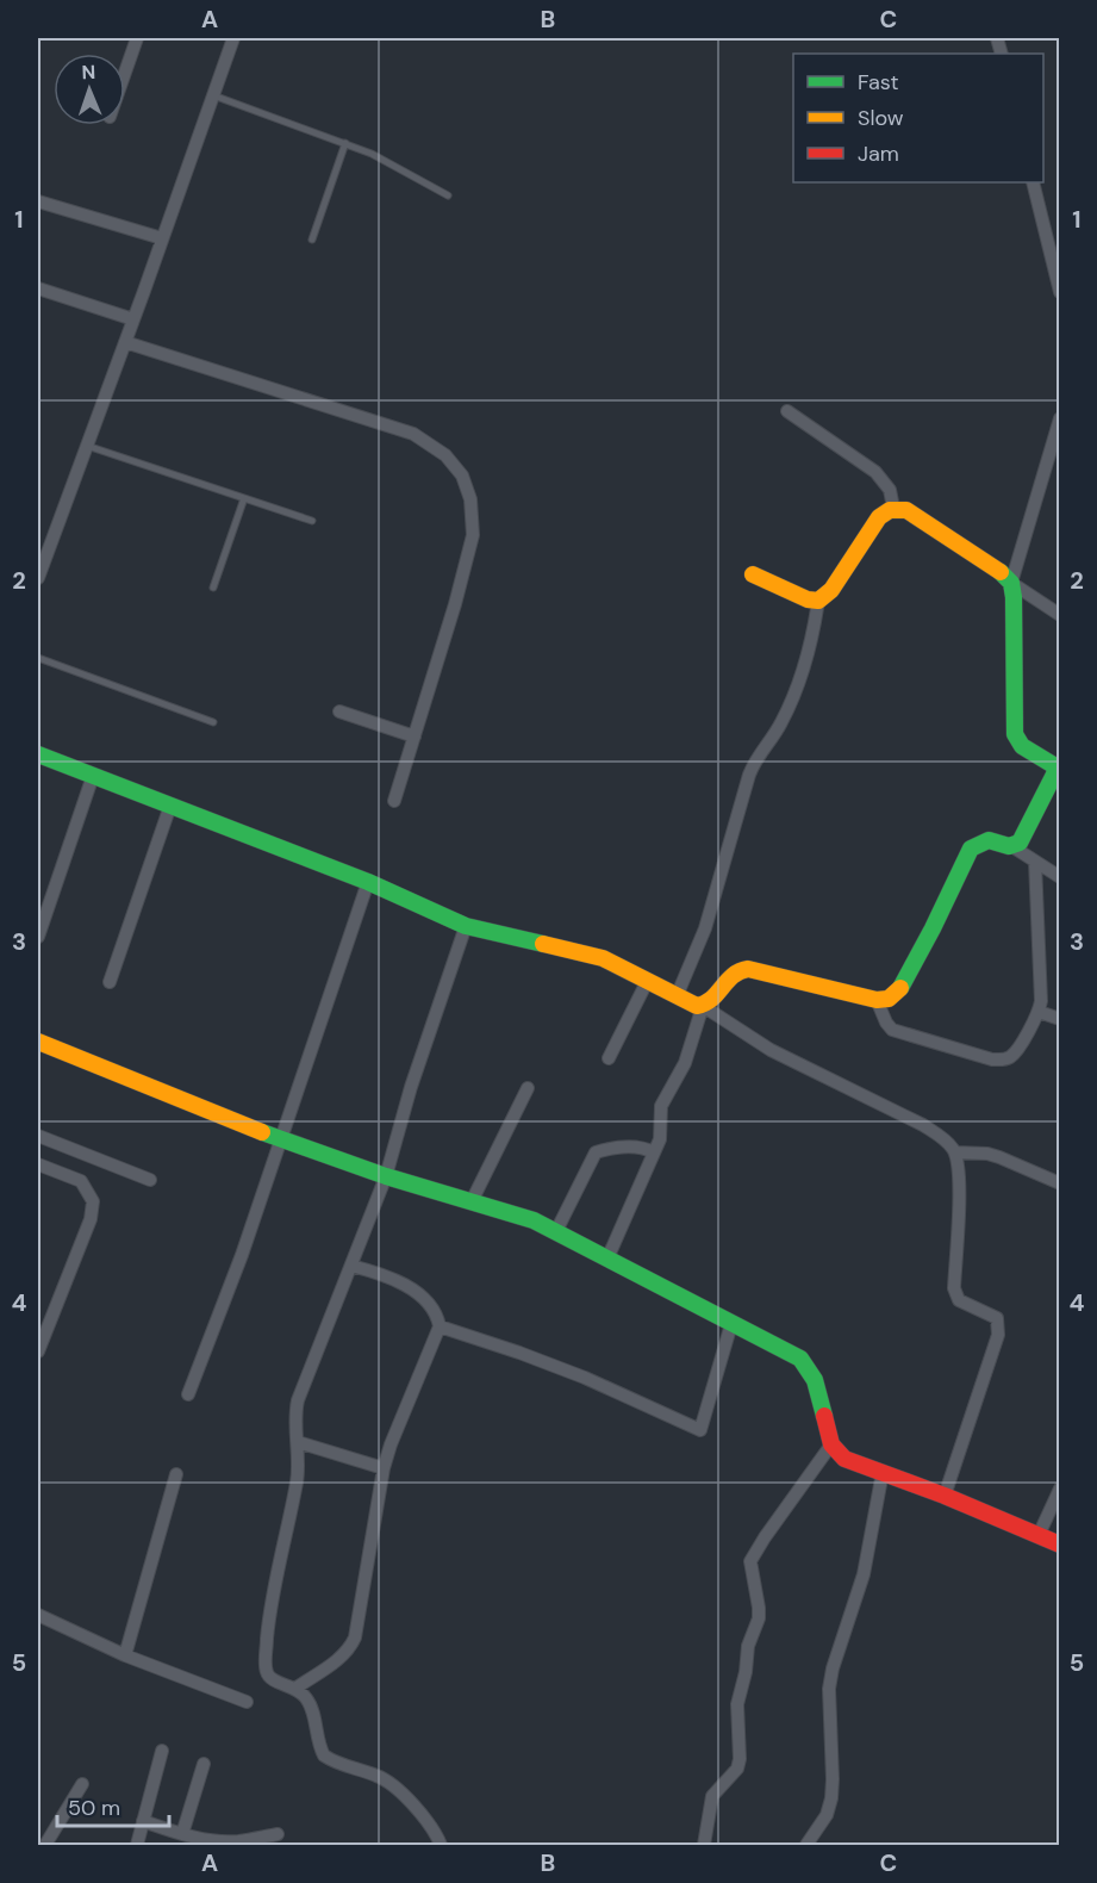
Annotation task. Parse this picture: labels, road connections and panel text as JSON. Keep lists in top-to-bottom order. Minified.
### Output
{"legend":["Fast","Slow","Jam"],"scale_bar":"50 m","north":"top","grid":{"columns":["A","B","C"],"rows":["1","2","3","4","5"]}}
